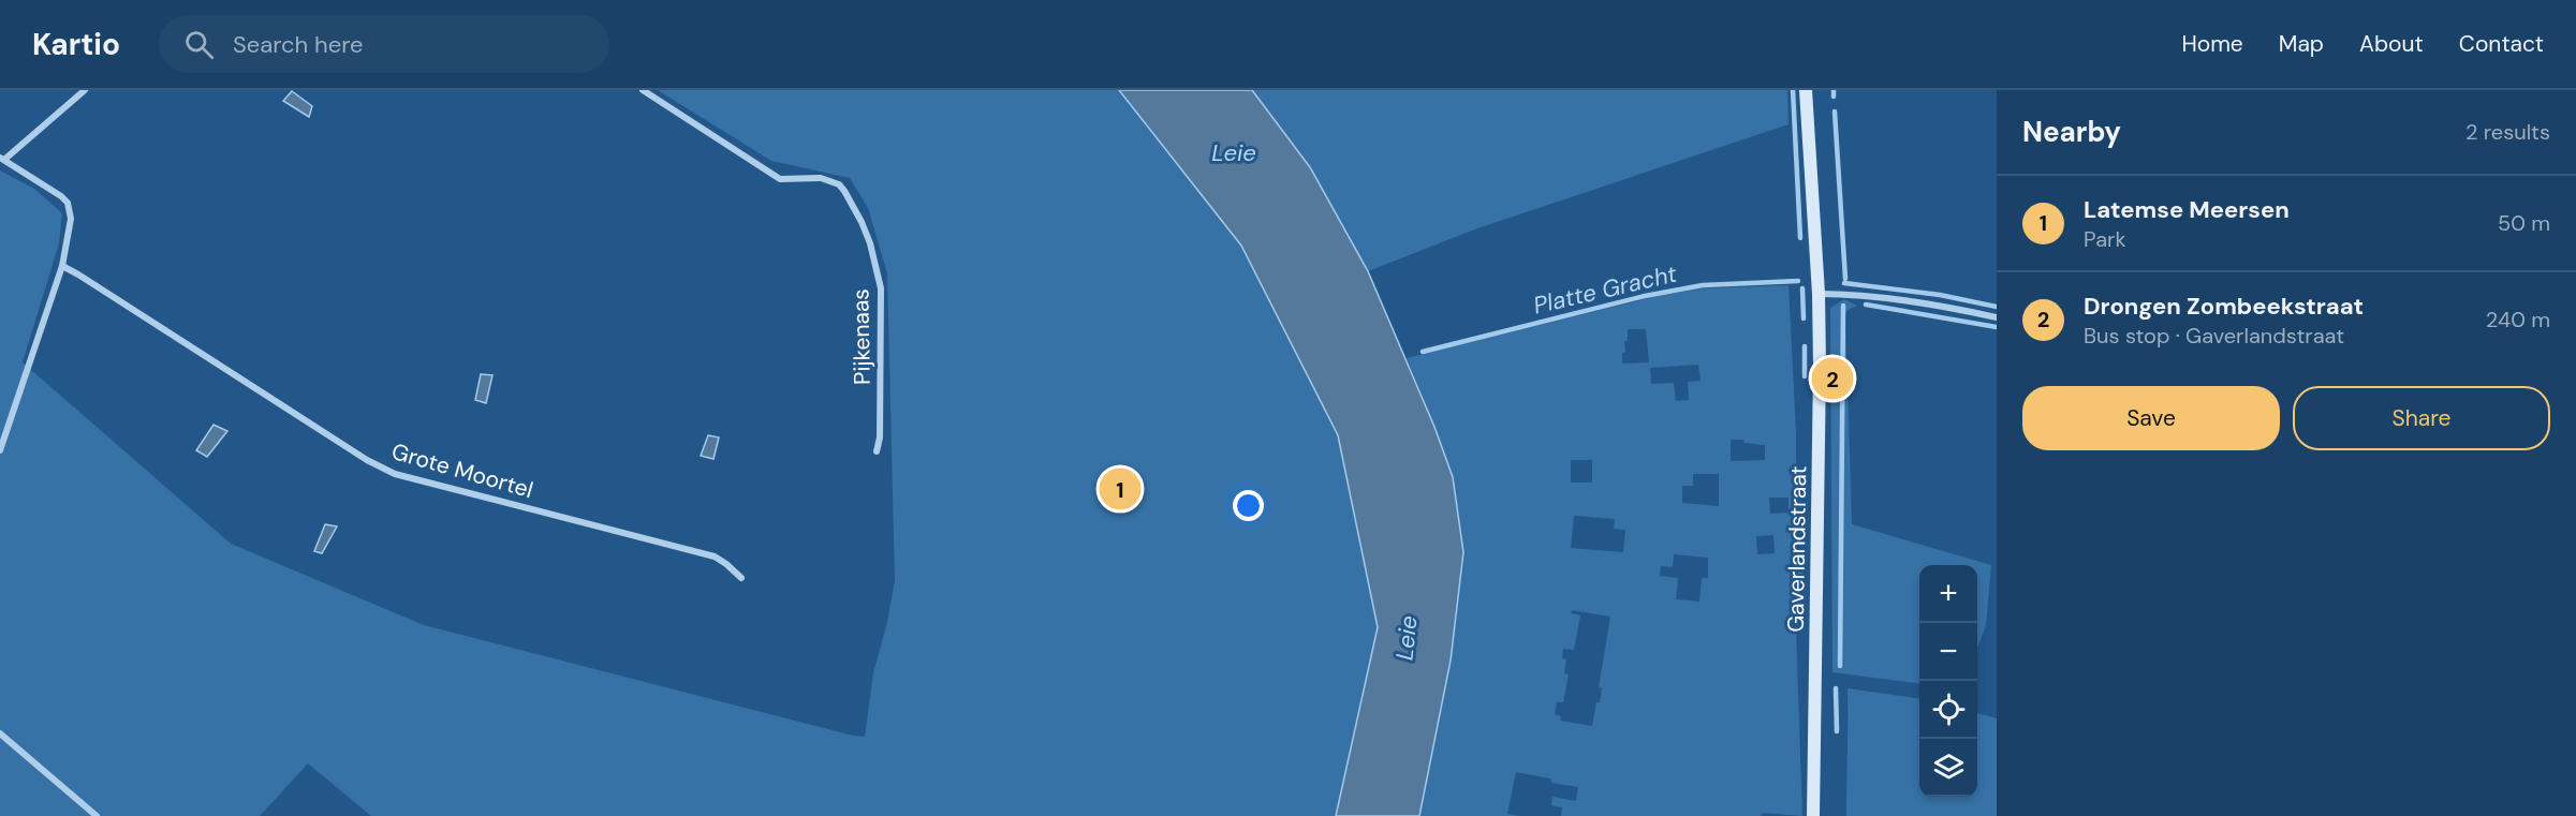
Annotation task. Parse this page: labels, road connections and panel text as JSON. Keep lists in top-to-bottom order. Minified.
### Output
{"streets":{"main road":["Gaverlandstraat"],"street":["Pijkenaas","Grote Moortel"]},"water":["Leie","Platte Gracht"],"page":{"header":"Kartio","search":"Search here","nav":["Home","Map","About","Contact"],"heading":["Nearby","2 results"],"list":[{"mark":"1","name":"Latemse Meersen","note":"Park","value":"50 m"},{"mark":"2","name":"Drongen Zombeekstraat","note":"Bus stop · Gaverlandstraat","value":"240 m"}],"pins":["2","1"],"buttons":["Save","Share"],"map_buttons":["+","−"]}}
